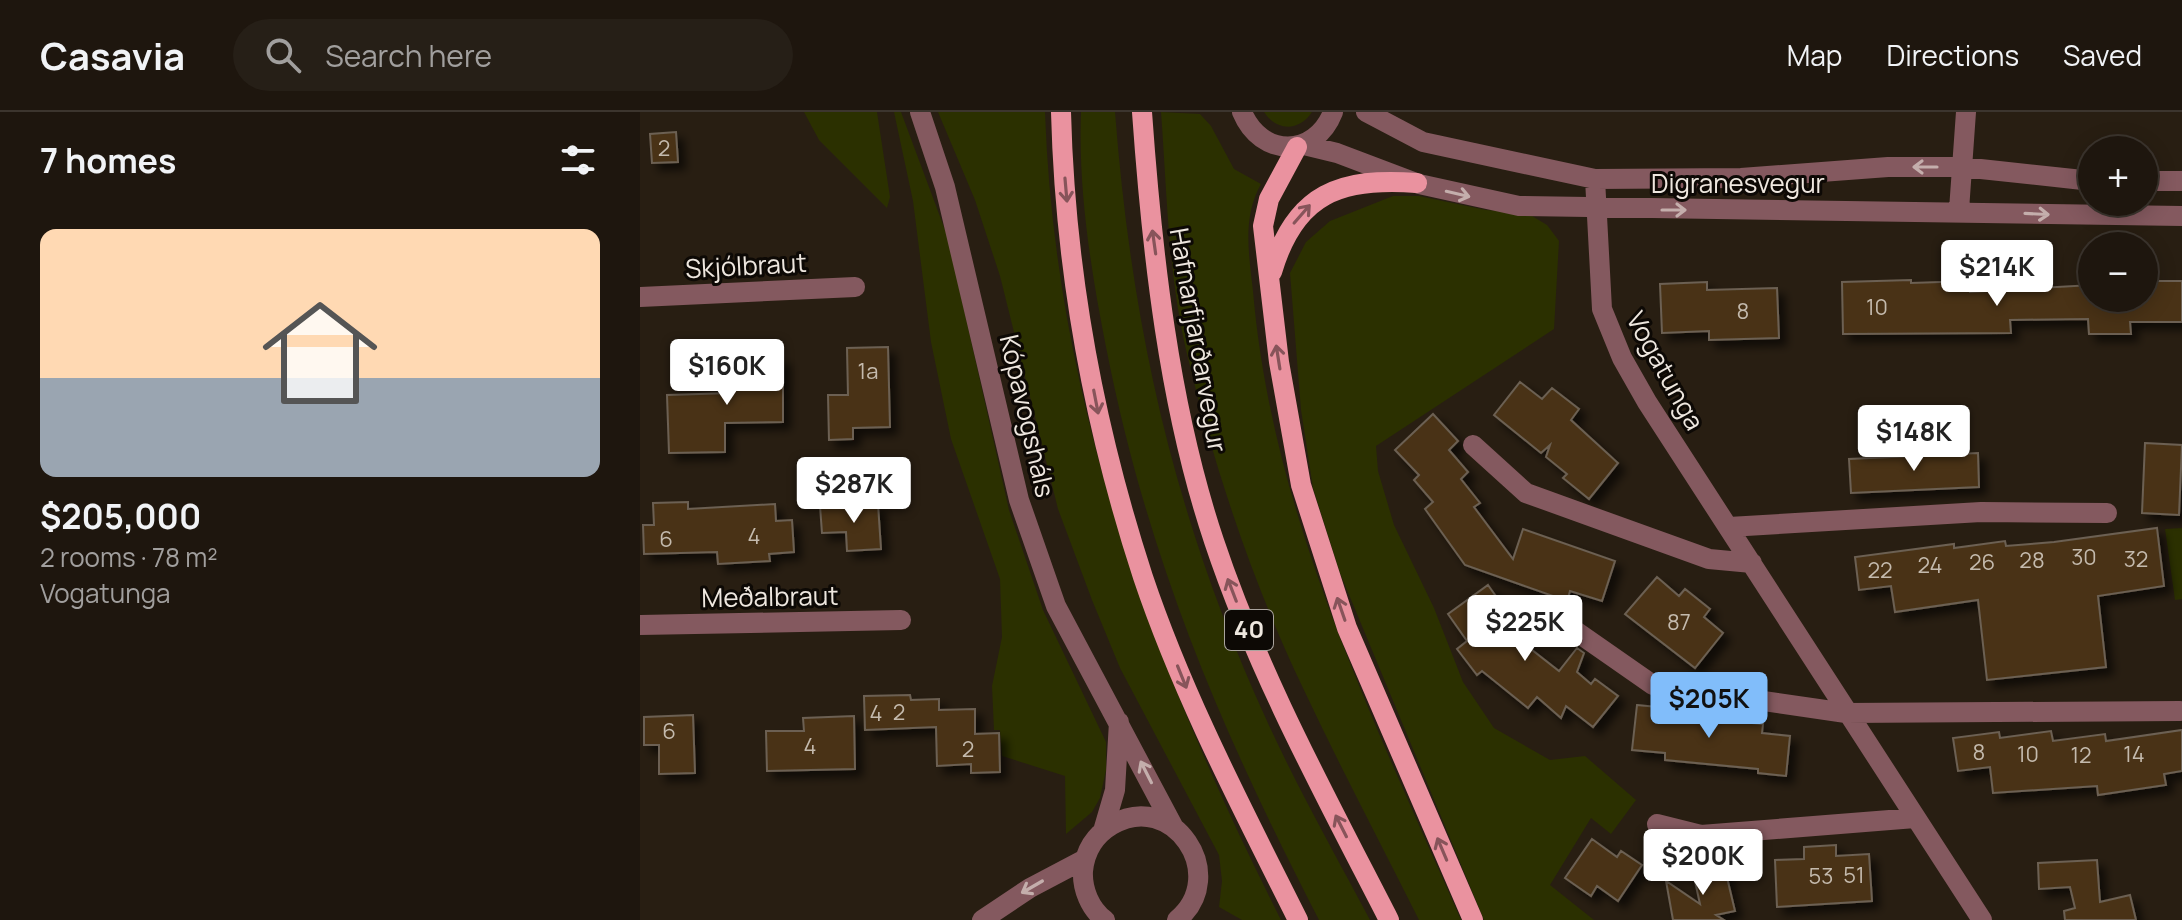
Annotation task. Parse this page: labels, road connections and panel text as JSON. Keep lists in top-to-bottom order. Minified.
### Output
{"streets":{"main road":["Hafnarfjarðarvegur","40"],"street":["Digranesvegur","Skjólbraut","Vogatunga","Kópavogsháls","Meðalbraut"]},"crossings":[["Digranesvegur","Vogatunga"]],"house_numbers":["2","10","8","1a","4","6","30","32","28","26","24","22","87","2","4","6","4","2","8","10","14","12","51","53"],"page":{"header":"Casavia","search":"Search here","nav":["Map","Directions","Saved"],"heading":"7 homes","map_buttons":["+","−"],"list":[{"name":"$205,000","note":"2 rooms · 78 m² · Vogatunga"}],"price":["$214K","$160K","$148K","$287K","$225K","$205K","$200K"]}}
